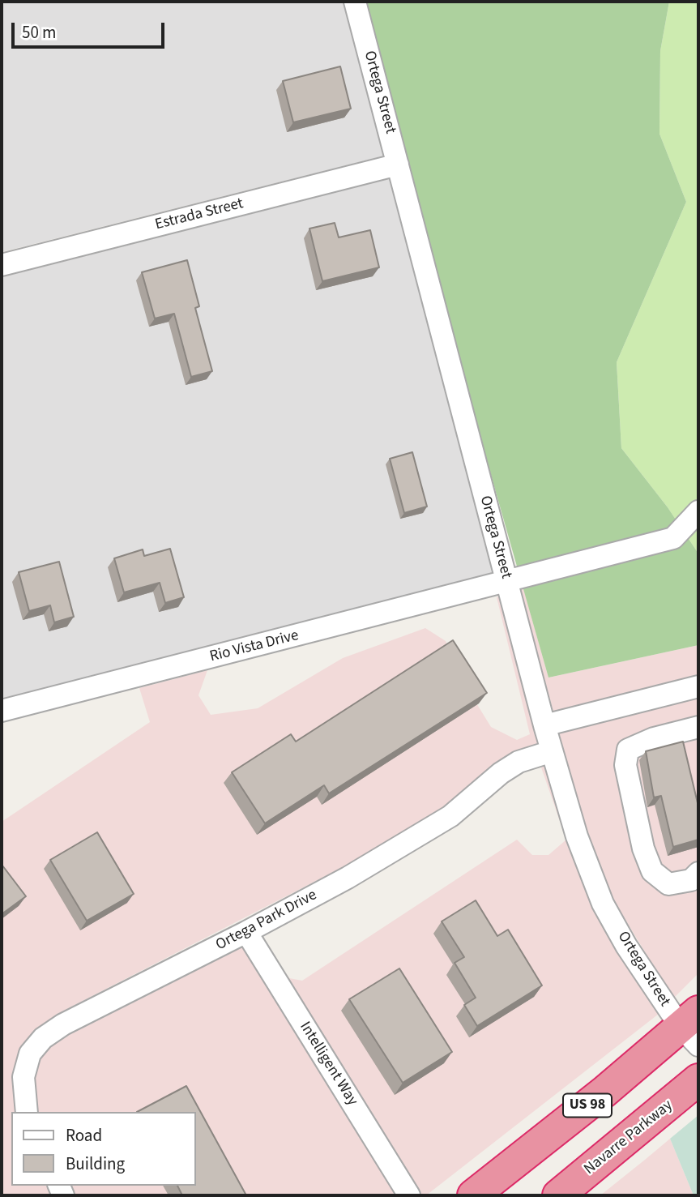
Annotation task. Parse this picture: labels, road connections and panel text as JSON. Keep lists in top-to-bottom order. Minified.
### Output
{"streets":{"highway":["US 98","Navarre Parkway"],"street":["Ortega Street","Estrada Street","Rio Vista Drive","Ortega Park Drive","Intelligent Way"]},"crossings":[["Ortega Street","Estrada Street"],["Ortega Street","Rio Vista Drive"],["Ortega Street","Ortega Park Drive"],["Ortega Street","US 98"],["Ortega Park Drive","Intelligent Way"]],"legend":["Road","Building"],"scale_bar":"50 m"}
